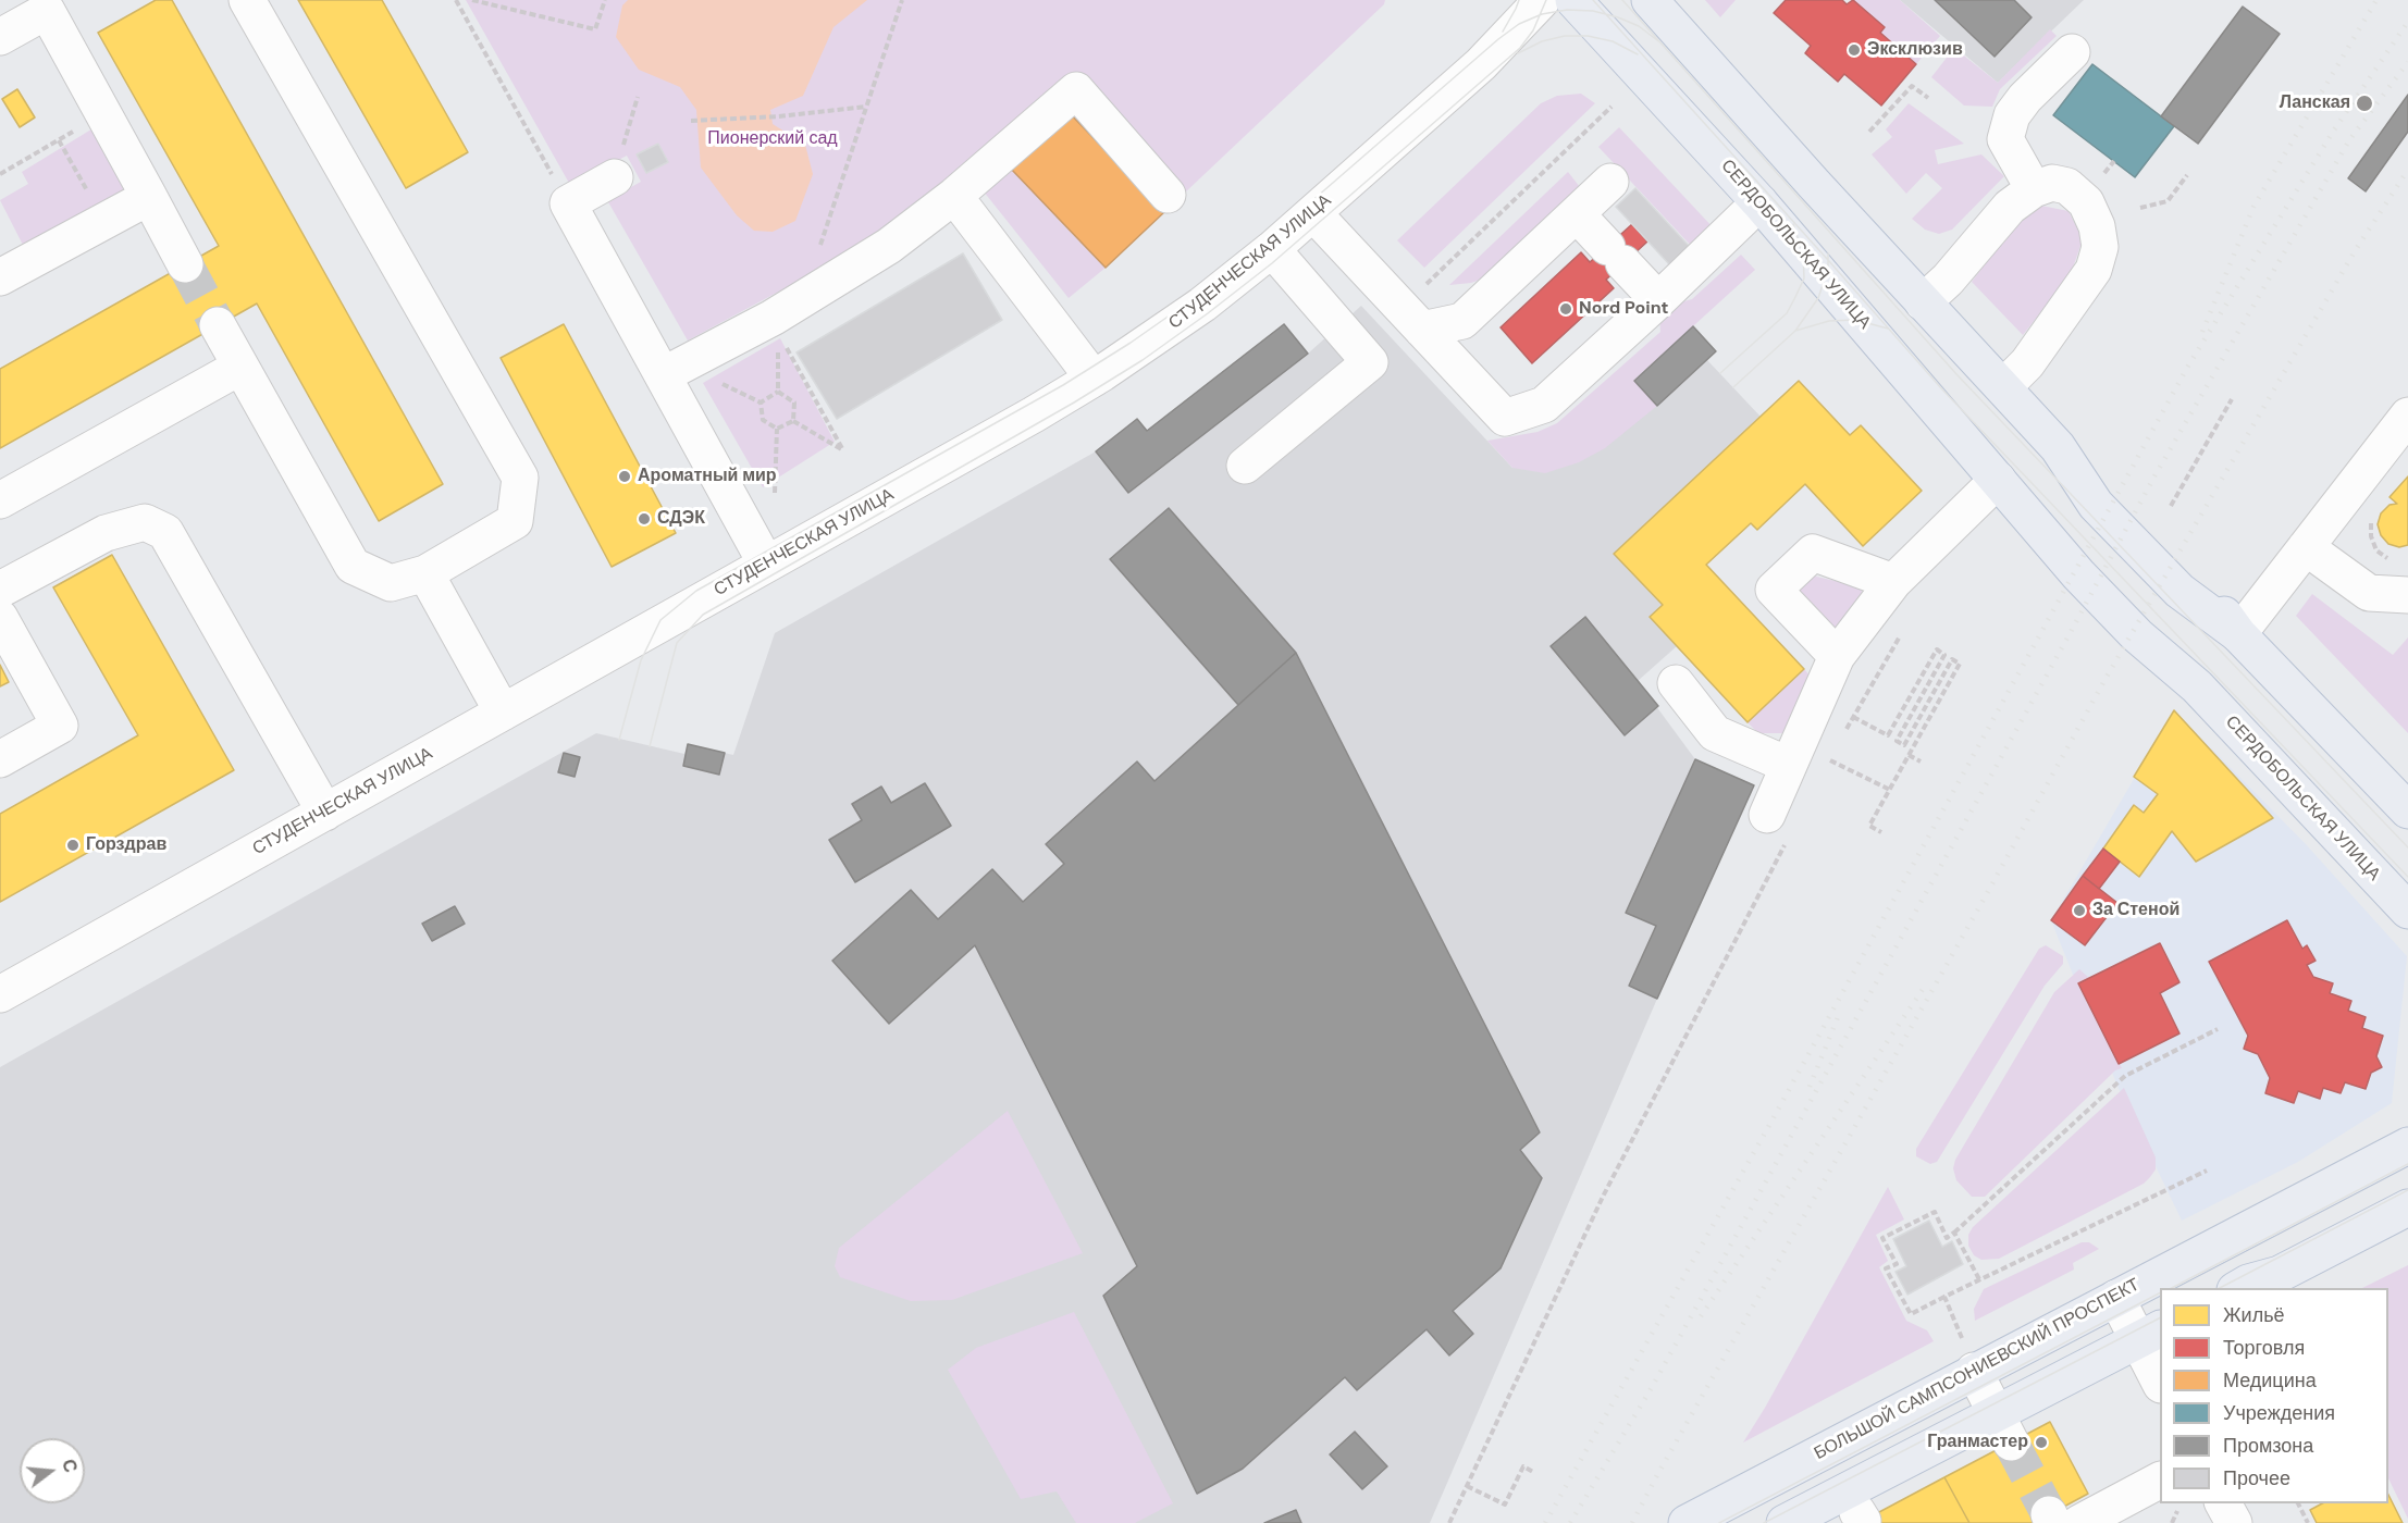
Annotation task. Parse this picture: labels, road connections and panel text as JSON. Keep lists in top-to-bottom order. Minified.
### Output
{"streets":{"main road":["СЕРДОБОЛЬСКАЯ УЛИЦА","БОЛЬШОЙ САМПСОНИЕВСКИЙ ПРОСПЕКТ"],"street":["СТУДЕНЧЕСКАЯ УЛИЦА"]},"parks":["Пионерский сад"],"places":["Эксклюзив","Ланская","Nord Point","Ароматный мир","СДЭК","Горздрав","За Стеной","Гранмастер"],"legend":["Жильё","Торговля","Медицина","Учреждения","Промзона","Прочее"],"north":"right"}
